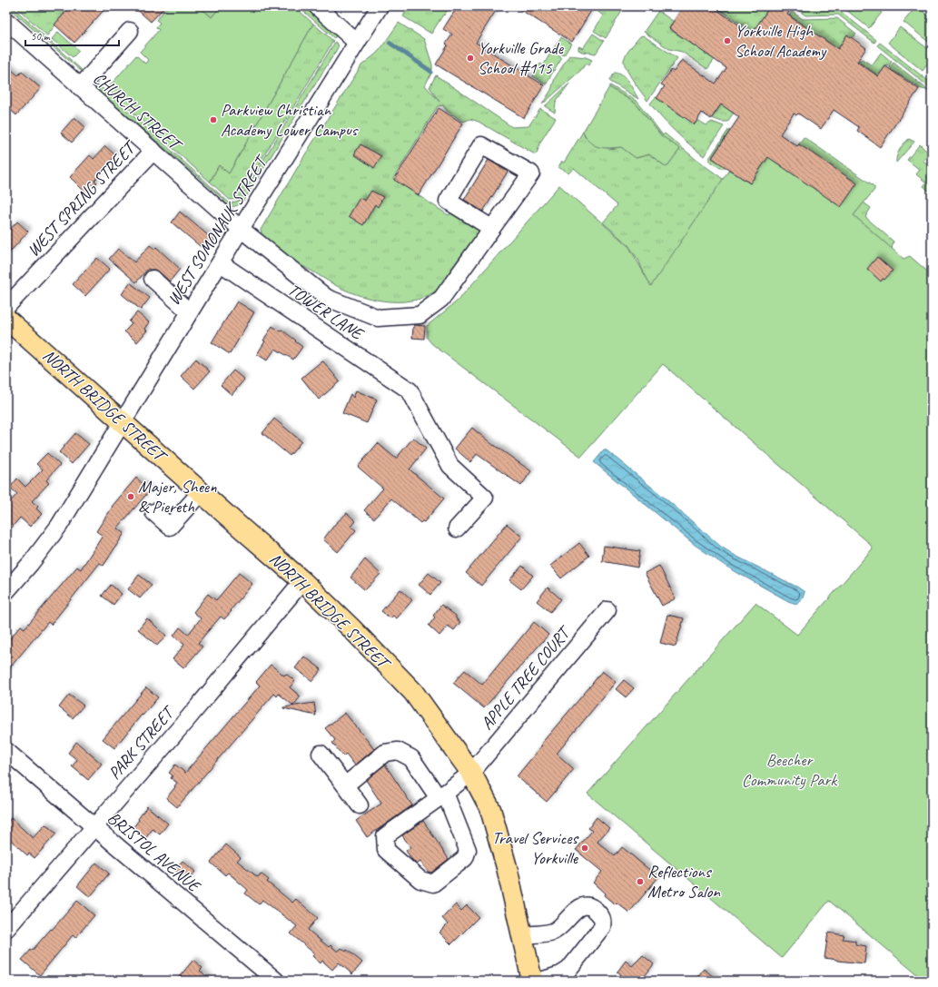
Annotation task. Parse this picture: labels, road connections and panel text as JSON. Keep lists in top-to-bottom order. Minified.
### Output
{"streets":{"highway":["NORTH BRIDGE STREET"],"street":["CHURCH STREET","WEST SPRING STREET","WEST SOMONAUK STREET","TOWER LANE","APPLE TREE COURT","PARK STREET","BRISTOL AVENUE"]},"crossings":[["CHURCH STREET","WEST SPRING STREET"],["CHURCH STREET","WEST SOMONAUK STREET"],["WEST SOMONAUK STREET","TOWER LANE"],["WEST SOMONAUK STREET","NORTH BRIDGE STREET"],["NORTH BRIDGE STREET","APPLE TREE COURT"],["NORTH BRIDGE STREET","PARK STREET"],["PARK STREET","BRISTOL AVENUE"]],"parks":["Beecher Community Park"],"places":["Yorkville High School Academy","Yorkville Grade School #115","Parkview Christian Academy Lower Campus","Majer, Sheen & Piereth","Travel Services Yorkville","Reflections Metro Salon"],"scale_bar":"50 m"}
